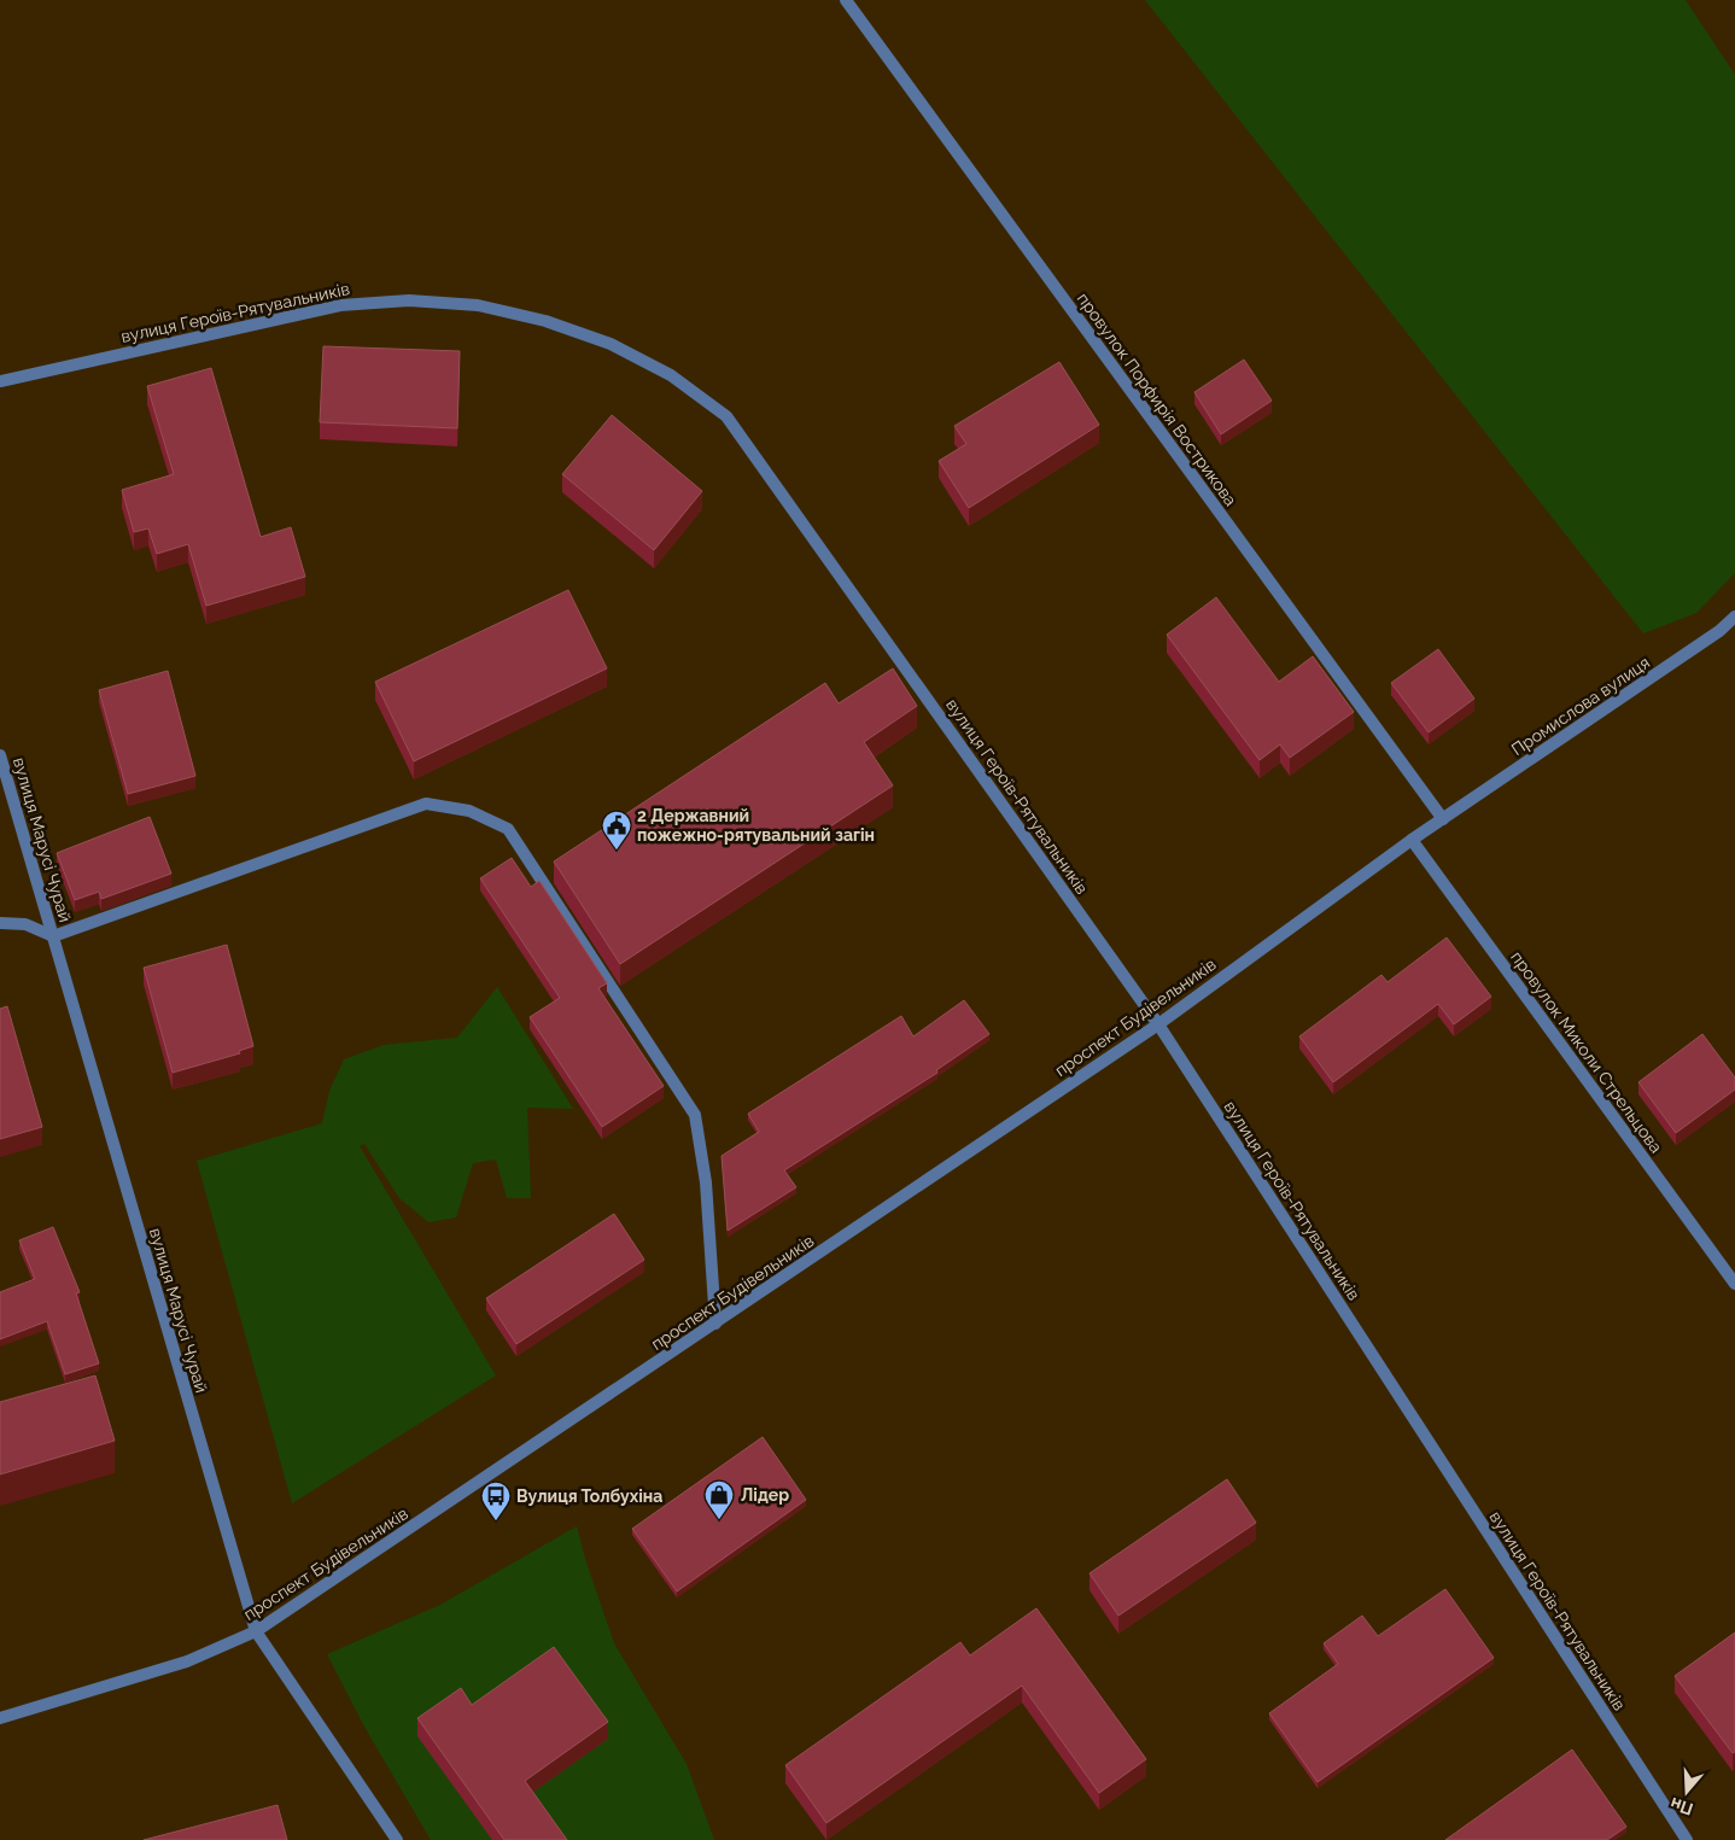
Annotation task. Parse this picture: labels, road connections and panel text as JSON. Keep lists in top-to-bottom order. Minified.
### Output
{"streets":{"street":["вулиця Героїв-Рятувальників","провулок Порфирія Вострикова","Промислова вулиця","вулиця Марусі Чурай","проспект Будівельників","провулок Миколи Стрельцова"]},"crossings":[["вулиця Героїв-Рятувальників","проспект Будівельників"],["провулок Порфирія Вострикова","Промислова вулиця"],["провулок Порфирія Вострикова","проспект Будівельників"],["Промислова вулиця","проспект Будівельників"],["вулиця Марусі Чурай","проспект Будівельників"],["проспект Будівельників","провулок Миколи Стрельцова"]],"places":{"public building":["2 Державний пожежно-рятувальний загін"],"shop":["Лідер"],"bus stop":["Вулиця Толбухіна"]},"north":"bottom"}
